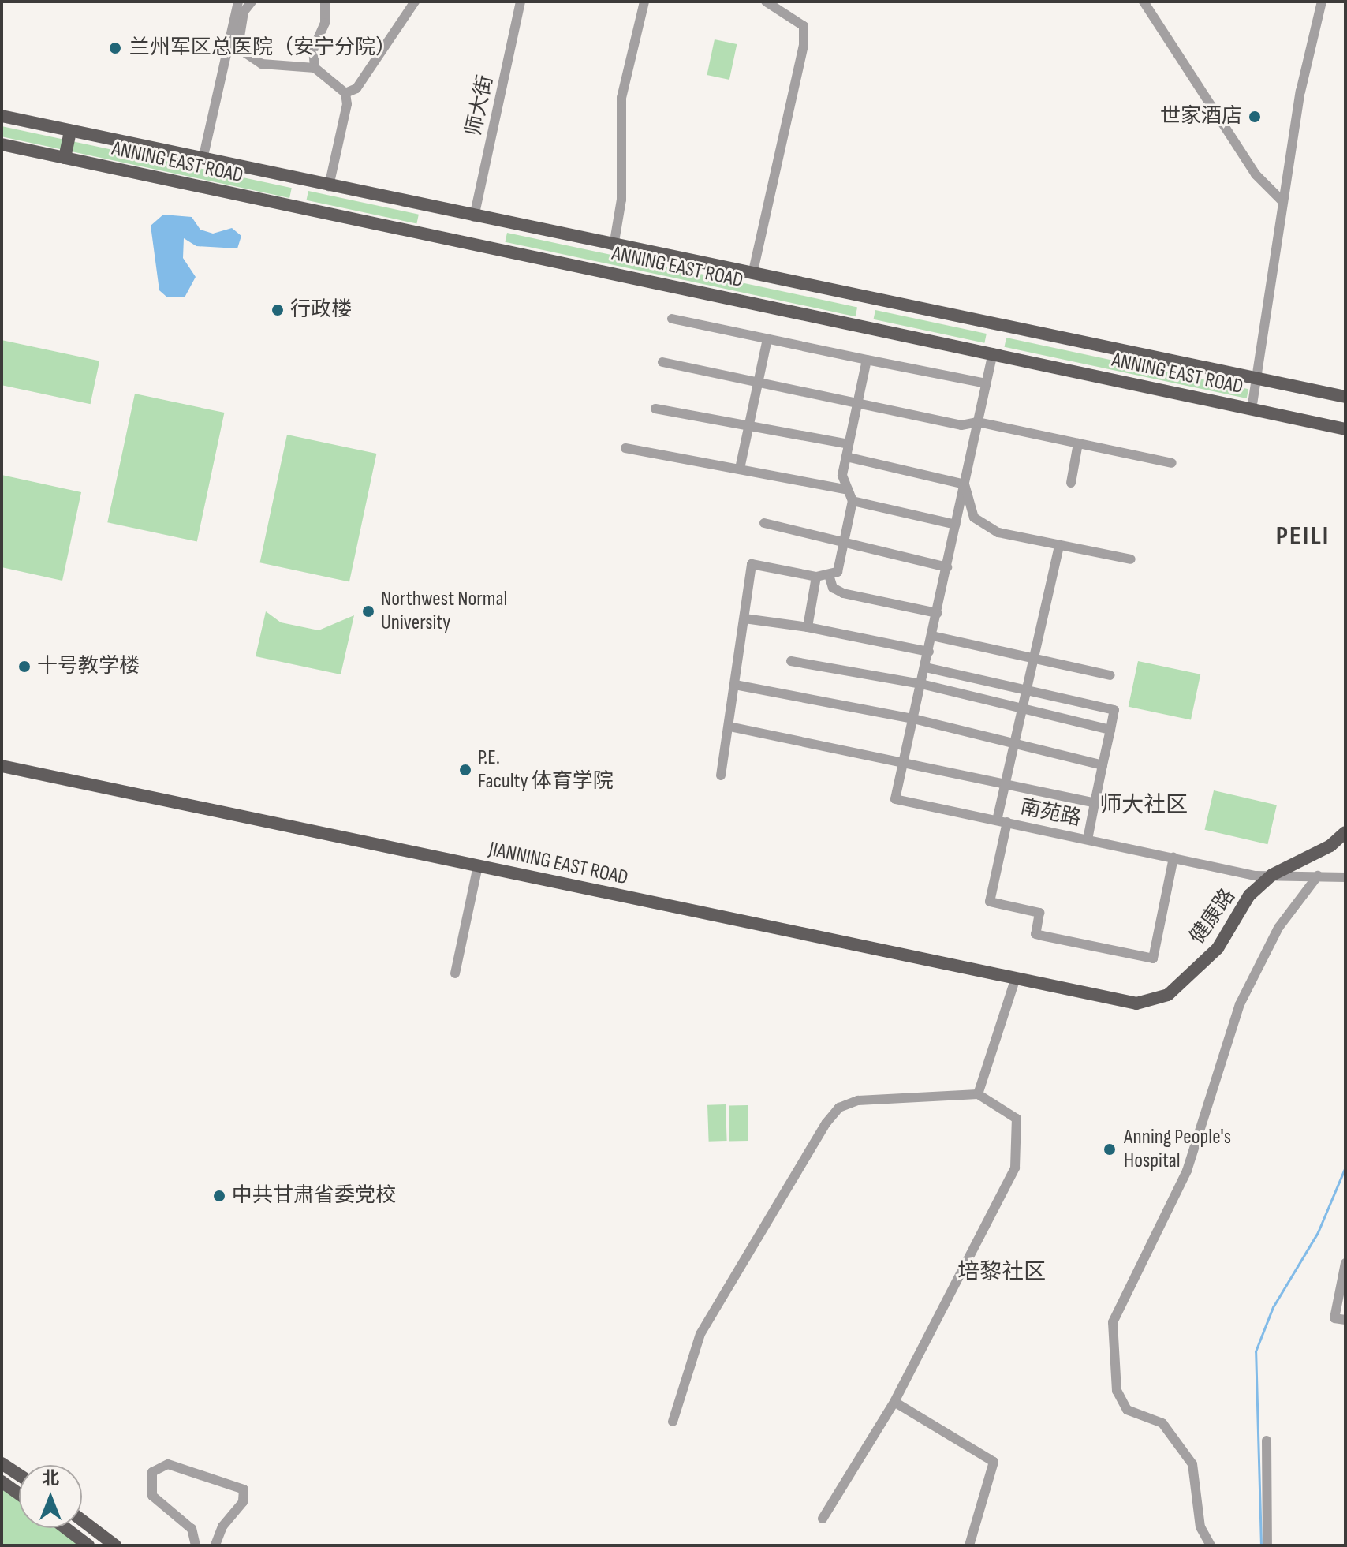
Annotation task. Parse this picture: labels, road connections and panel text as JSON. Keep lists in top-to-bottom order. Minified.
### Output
{"streets":{"main road":["ANNING EAST ROAD","JIANNING EAST ROAD","健康路"],"street":["师大街","南苑路"]},"crossings":[["师大街","ANNING EAST ROAD"],["南苑路","健康路"],["JIANNING EAST ROAD","健康路"]],"districts":["PEILI","师大社区","培黎社区"],"places":["兰州军区总医院（安宁分院）","世家酒店","行政楼","Northwest Normal University","十号教学楼","P.E. Faculty 体育学院","Anning People's Hospital","中共甘肃省委党校"],"north":"top"}
